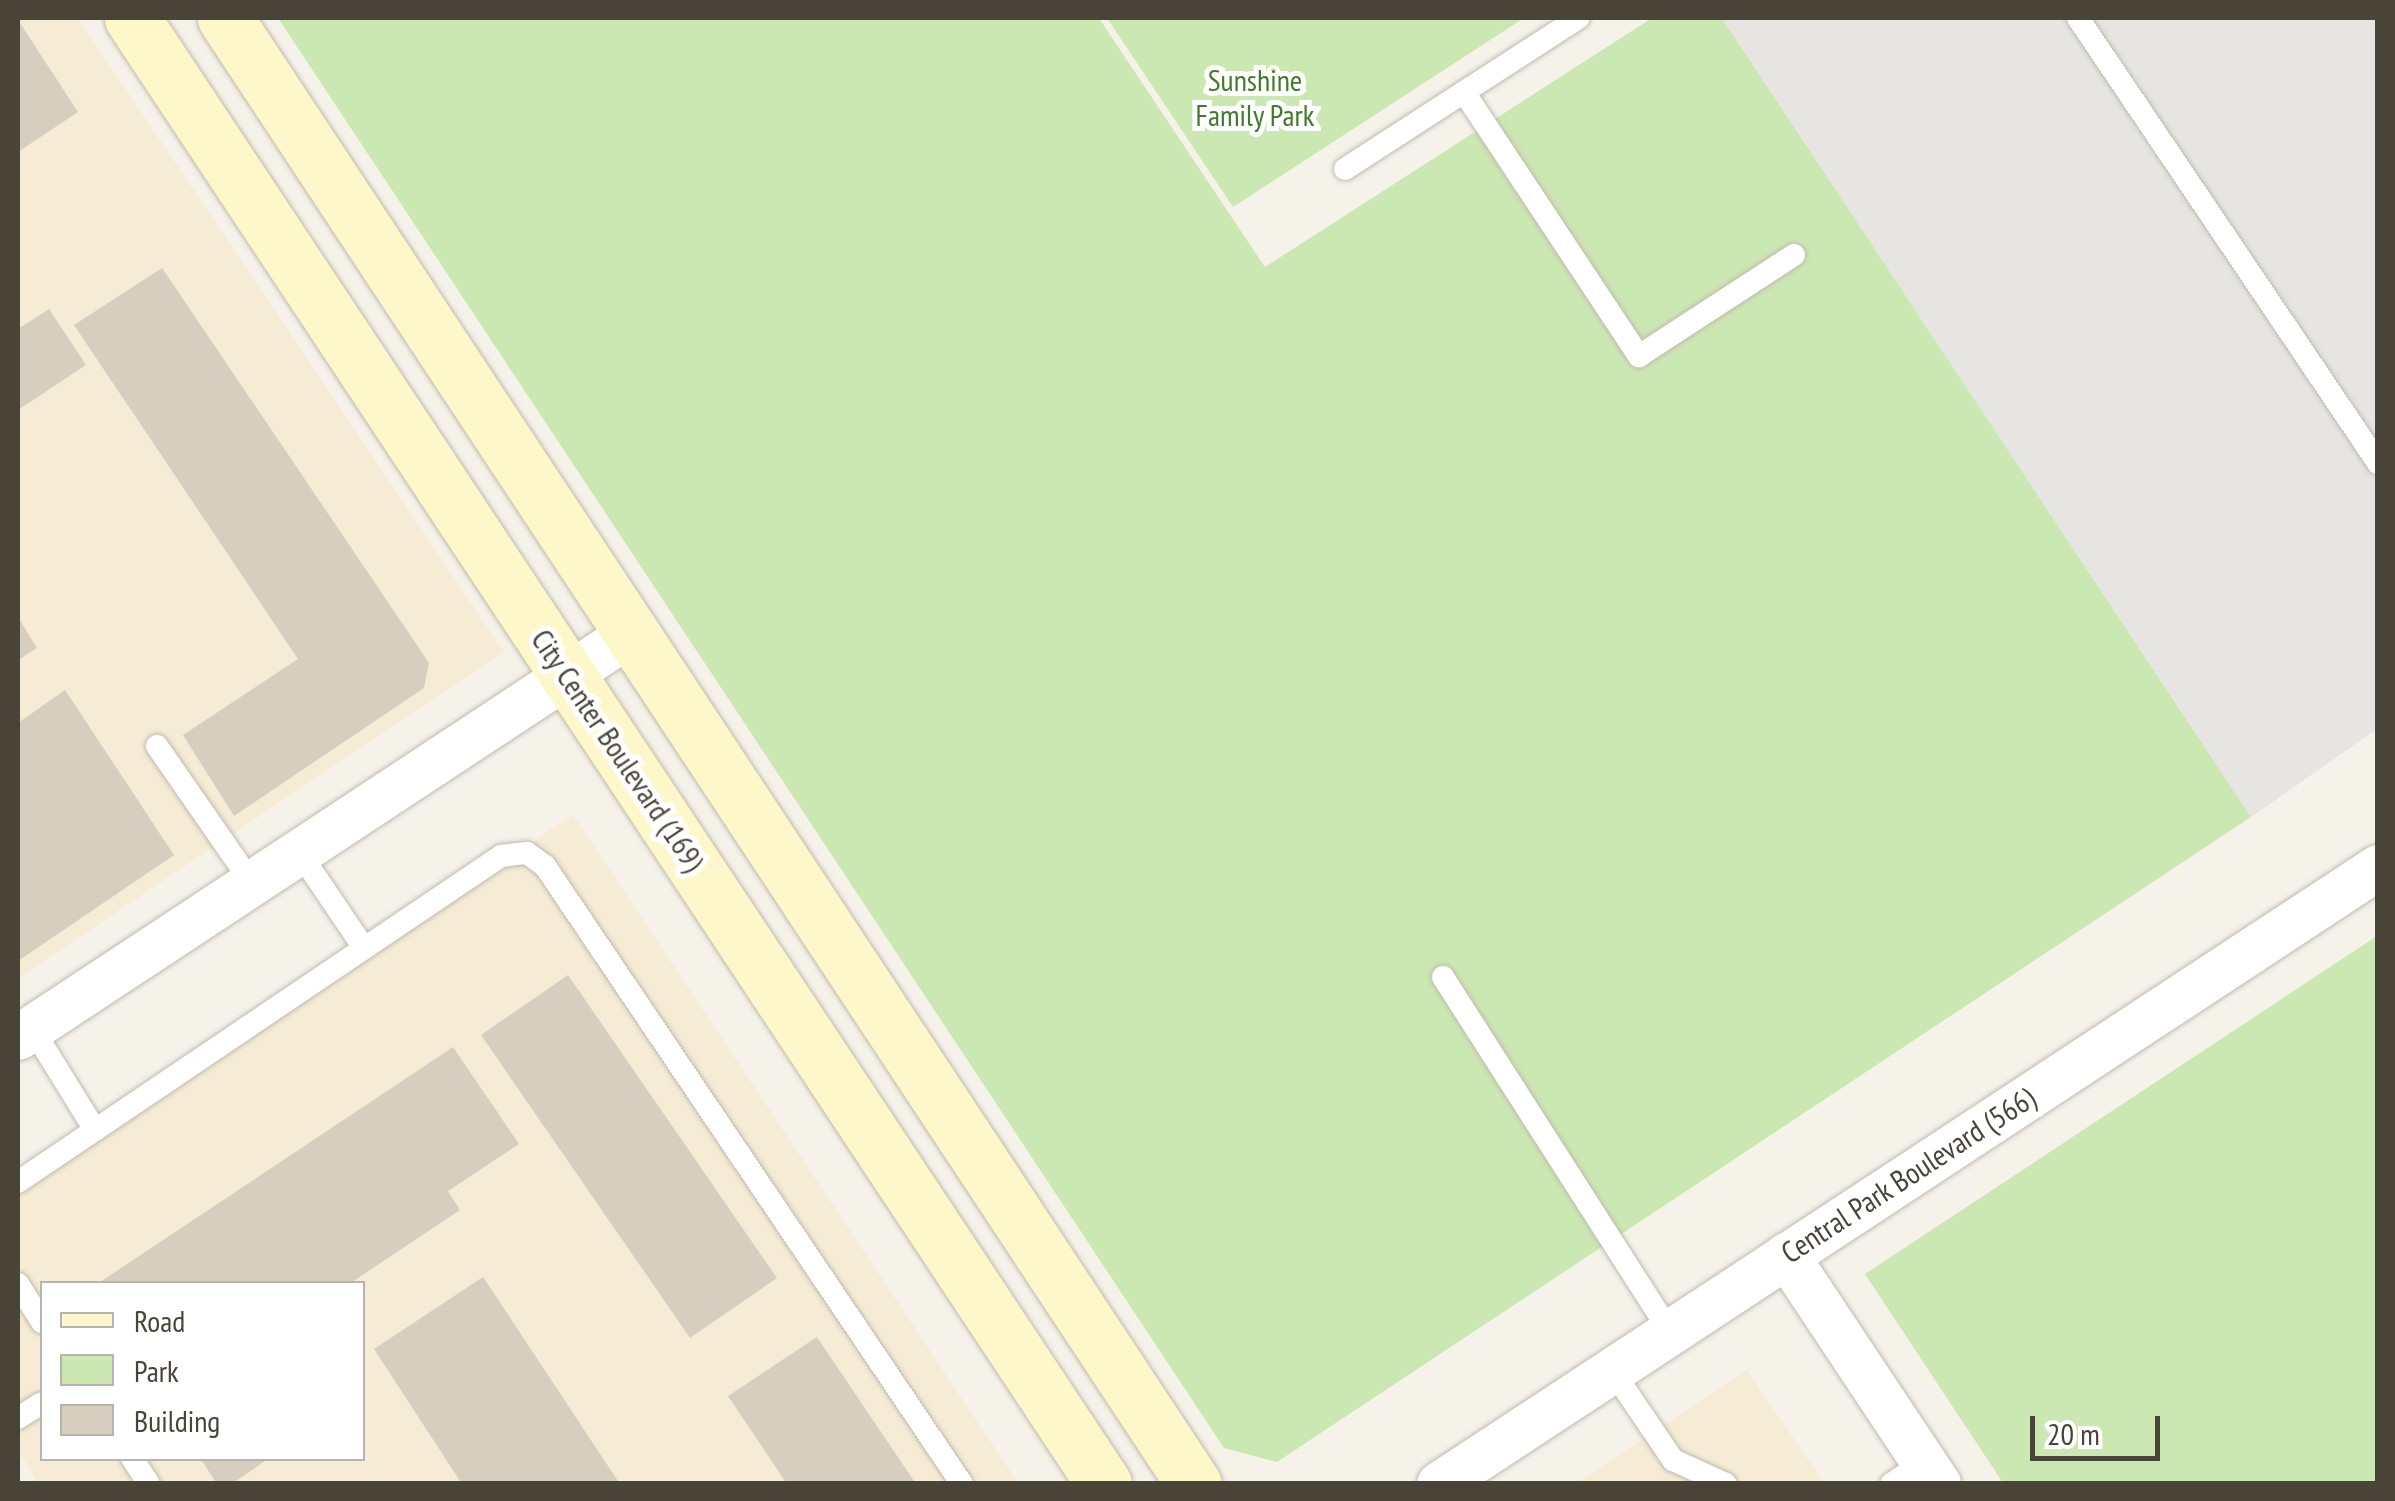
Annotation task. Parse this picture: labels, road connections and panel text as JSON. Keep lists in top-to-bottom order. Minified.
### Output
{"streets":{"main road":["City Center Boulevard (169)"],"street":["Central Park Boulevard (566)"]},"parks":["Sunshine Family Park"],"legend":["Road","Park","Building"],"scale_bar":"20 m"}
